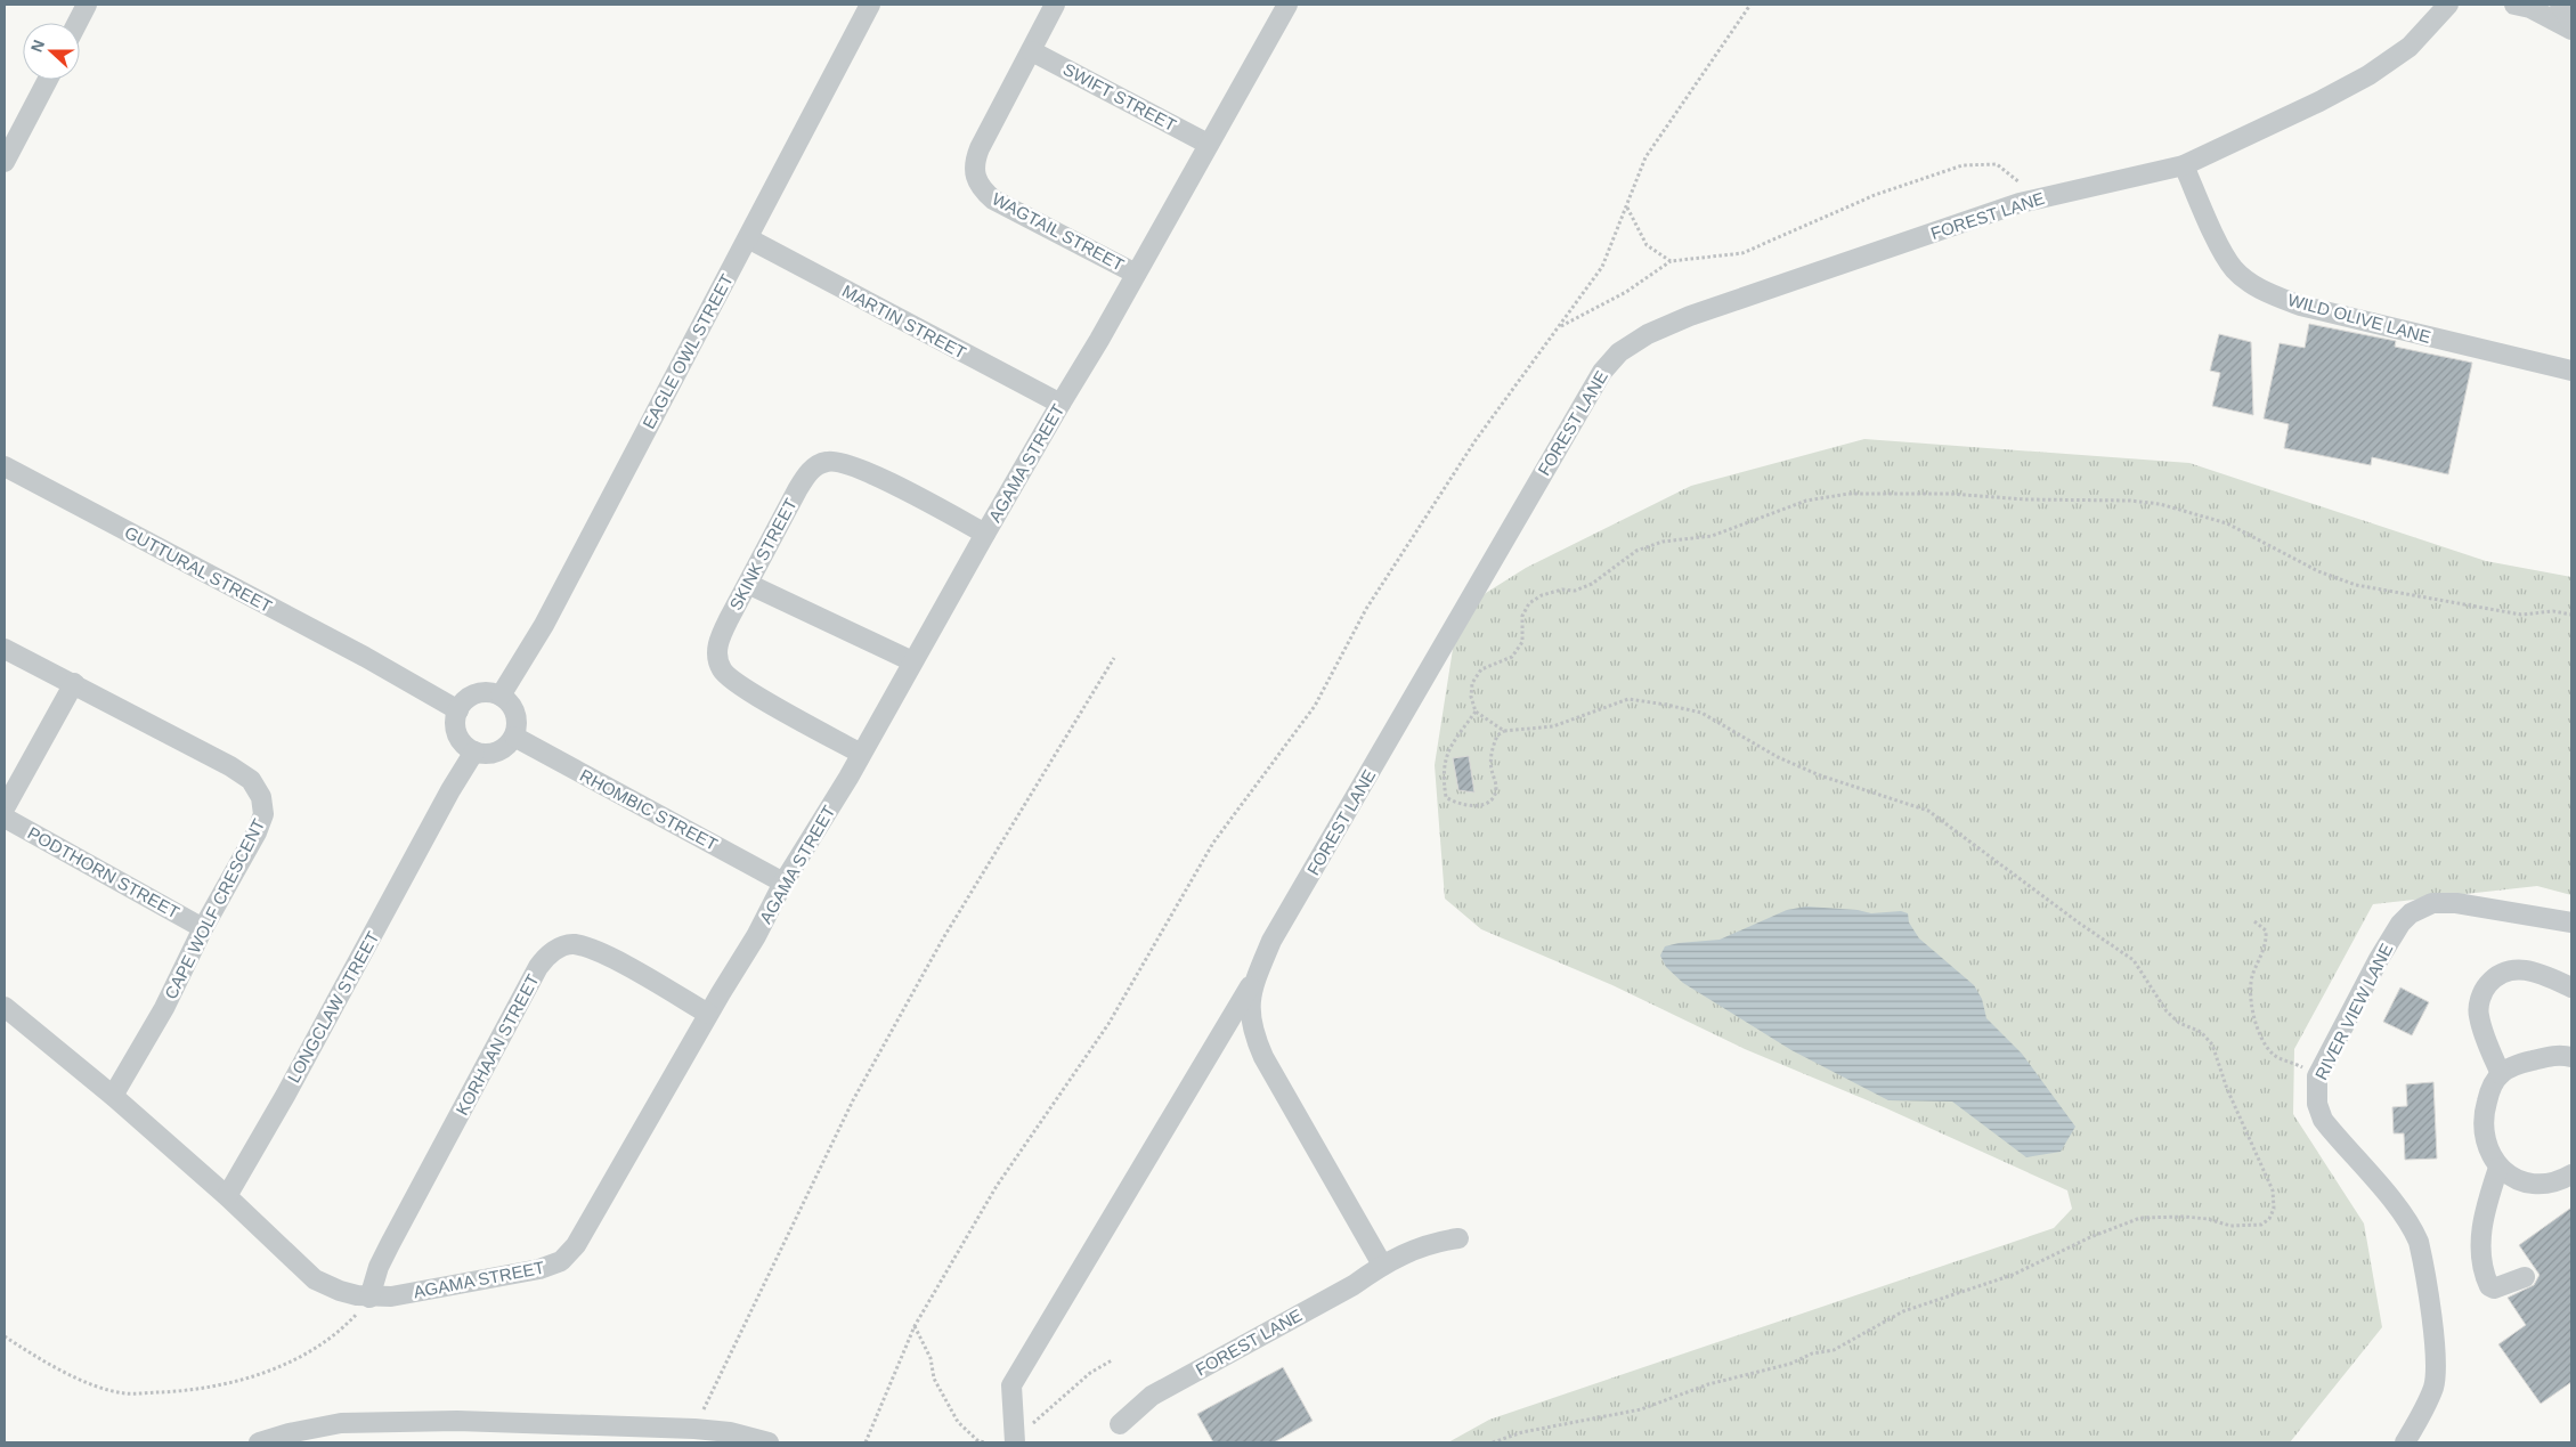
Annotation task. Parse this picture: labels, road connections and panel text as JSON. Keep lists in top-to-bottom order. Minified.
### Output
{"streets":{"street":["SWIFT STREET","FOREST LANE","WAGTAIL STREET","WILD OLIVE LANE","MARTIN STREET","EAGLE OWL STREET","AGAMA STREET","SKINK STREET","GUTTURAL STREET","RHOMBIC STREET","PODTHORN STREET","CAPE WOLF CRESCENT","LONGCLAW STREET","RIVER VIEW LANE","KORHAAN STREET"]},"crossings":[["SWIFT STREET","WAGTAIL STREET"],["SWIFT STREET","AGAMA STREET"],["FOREST LANE","WILD OLIVE LANE"],["WAGTAIL STREET","AGAMA STREET"],["MARTIN STREET","EAGLE OWL STREET"],["MARTIN STREET","AGAMA STREET"],["EAGLE OWL STREET","GUTTURAL STREET"],["EAGLE OWL STREET","RHOMBIC STREET"],["EAGLE OWL STREET","LONGCLAW STREET"],["AGAMA STREET","SKINK STREET"],["AGAMA STREET","RHOMBIC STREET"],["AGAMA STREET","CAPE WOLF CRESCENT"],["AGAMA STREET","LONGCLAW STREET"],["AGAMA STREET","KORHAAN STREET"],["GUTTURAL STREET","RHOMBIC STREET"],["GUTTURAL STREET","LONGCLAW STREET"],["RHOMBIC STREET","LONGCLAW STREET"],["PODTHORN STREET","CAPE WOLF CRESCENT"]],"north":"left"}
